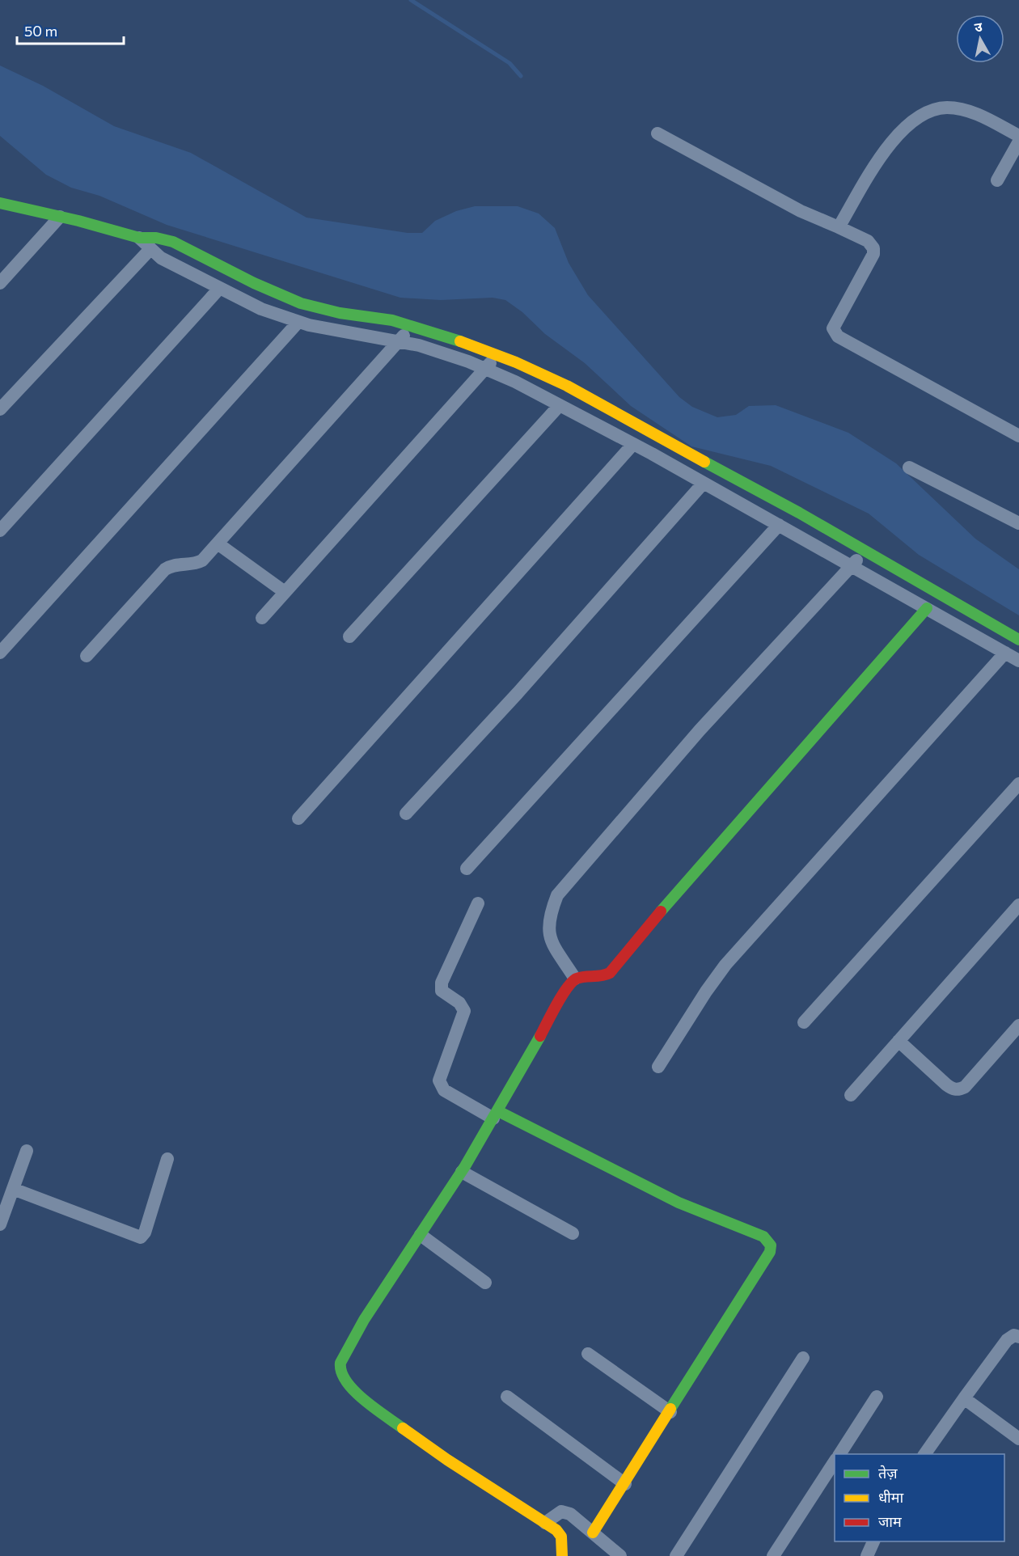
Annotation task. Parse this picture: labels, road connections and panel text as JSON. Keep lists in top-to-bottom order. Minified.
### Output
{"legend":["तेज़","धीमा","जाम"],"scale_bar":"50 m","north":"top"}
